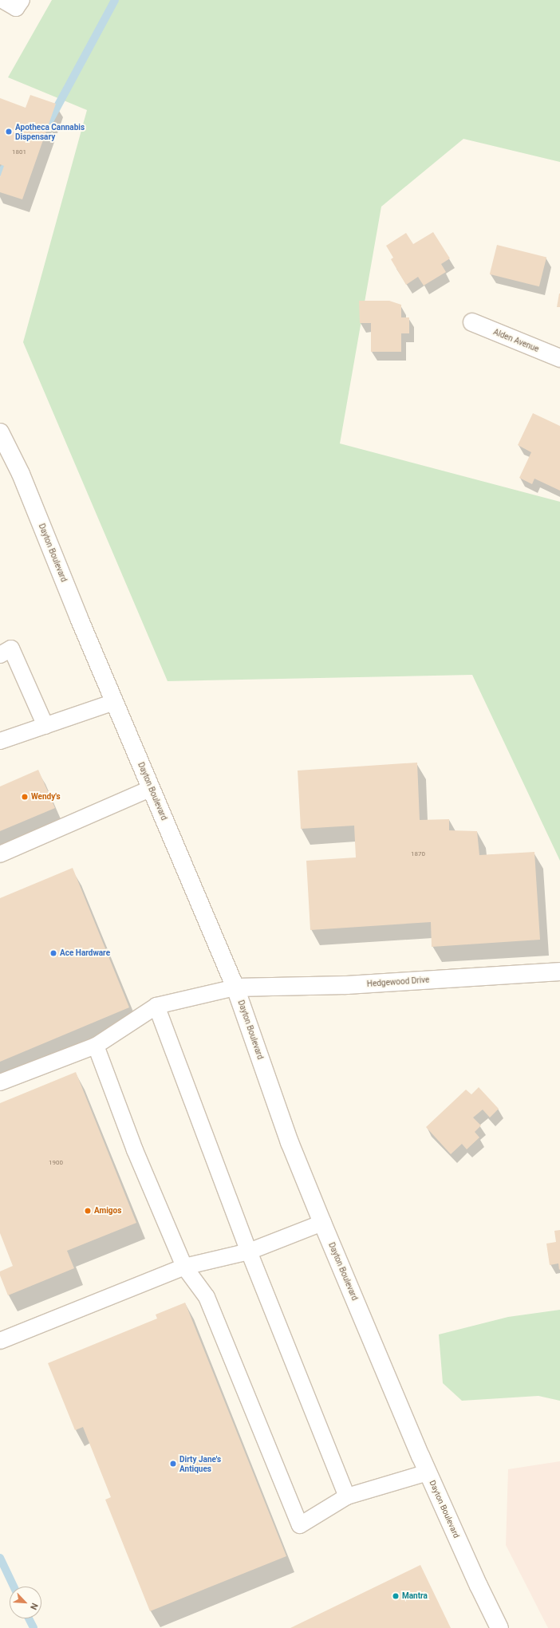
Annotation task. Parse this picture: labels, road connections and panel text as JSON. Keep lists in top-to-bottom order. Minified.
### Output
{"streets":{"main road":["Alden Avenue","Dayton Boulevard","Hedgewood Drive"]},"crossings":[["Dayton Boulevard","Hedgewood Drive"]],"places":["Apotheca Cannabis Dispensary","Wendy's","Ace Hardware","Amigos","Dirty Jane's Antiques","Mantra"],"house_numbers":["1801","1870","1900"],"north":"bottom right"}
